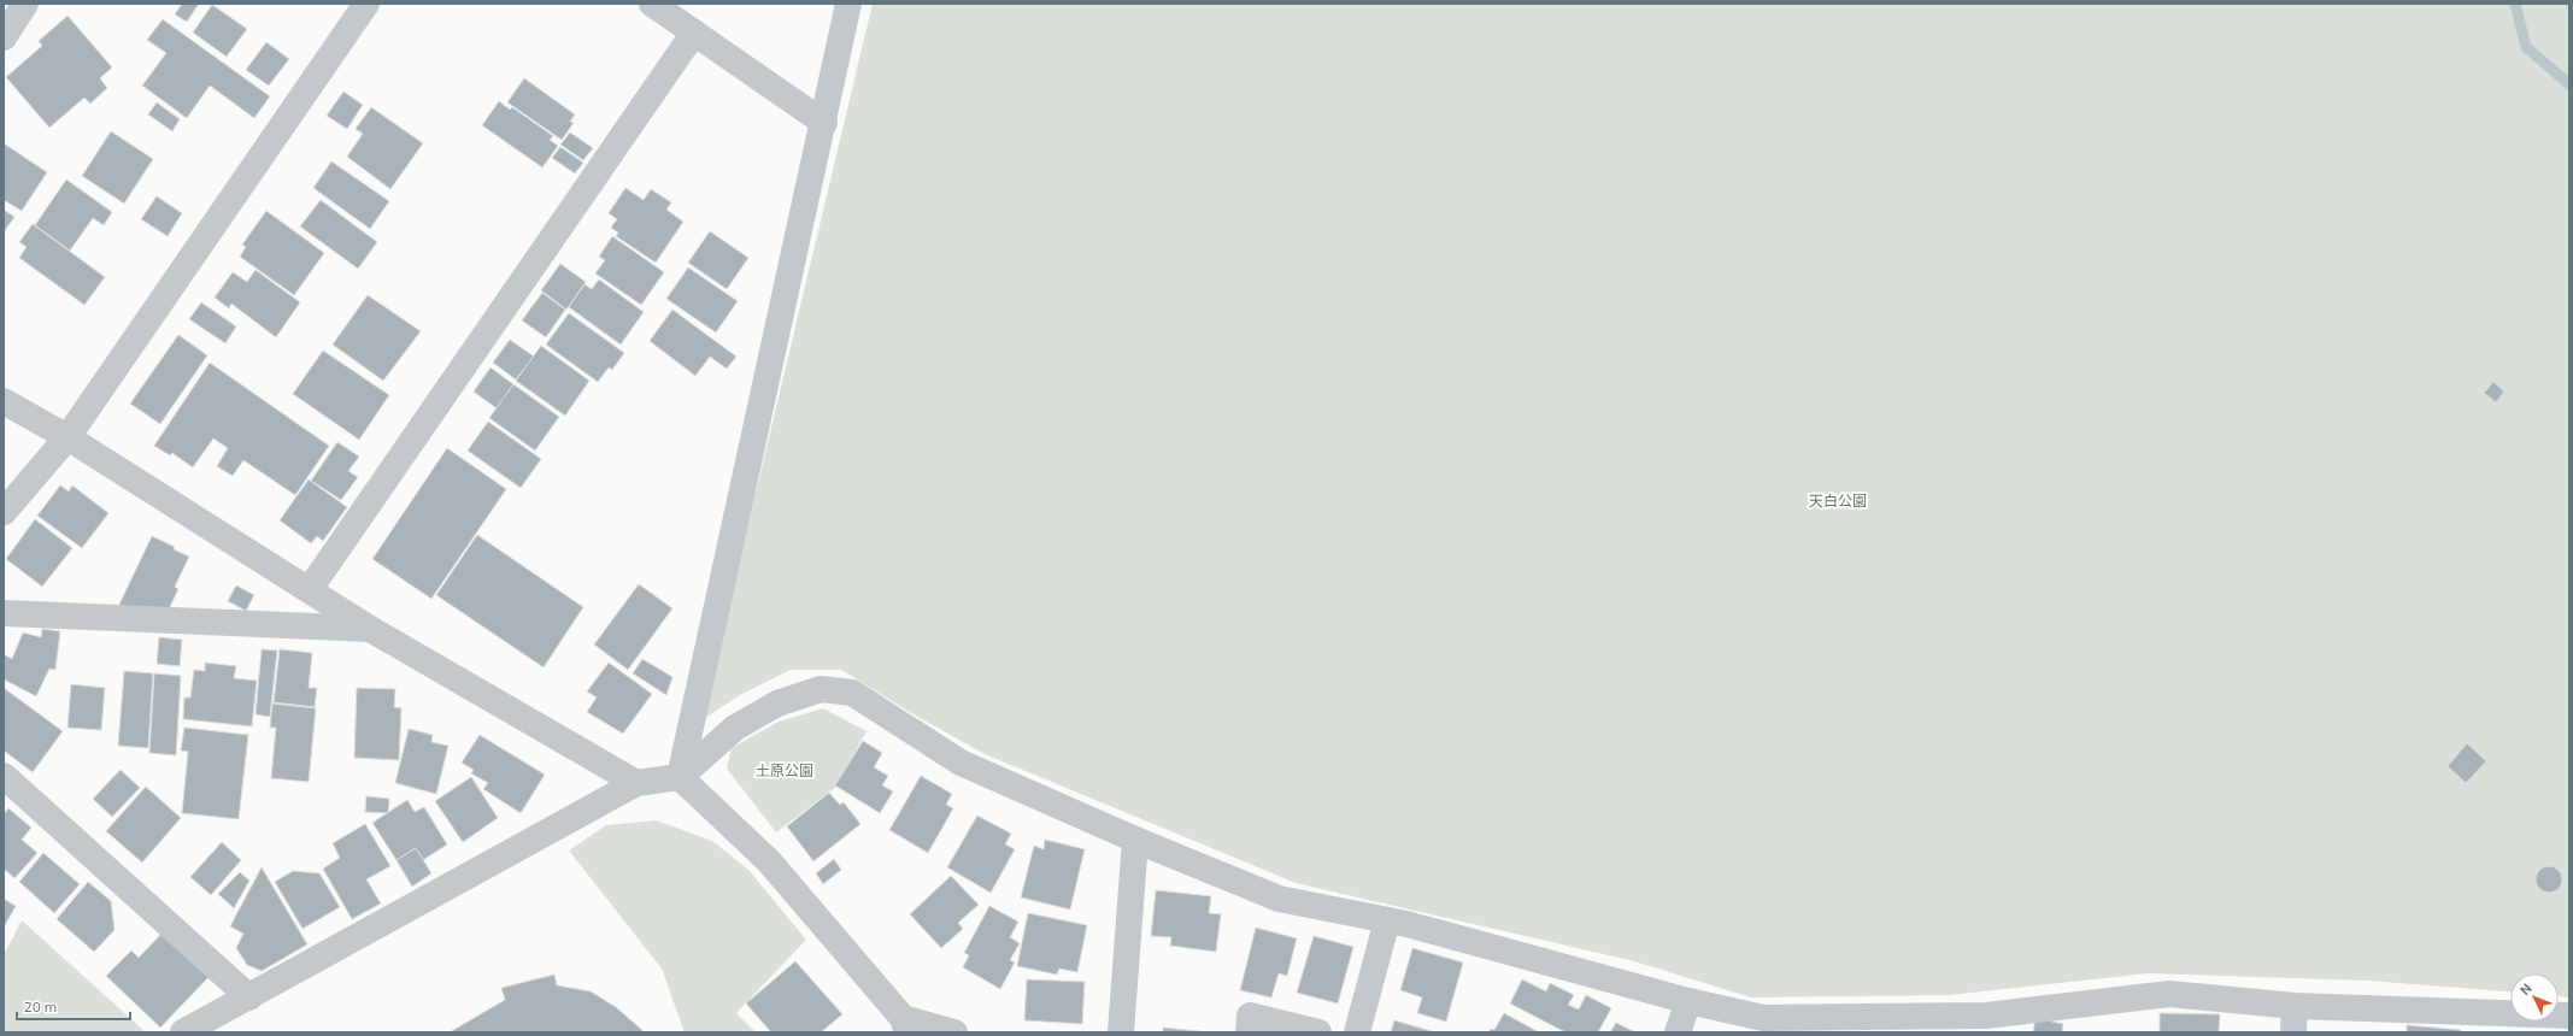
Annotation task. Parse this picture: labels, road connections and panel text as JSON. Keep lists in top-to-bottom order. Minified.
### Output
{"parks":["天白公園","土原公園"],"scale_bar":"20 m","north":"top left"}
